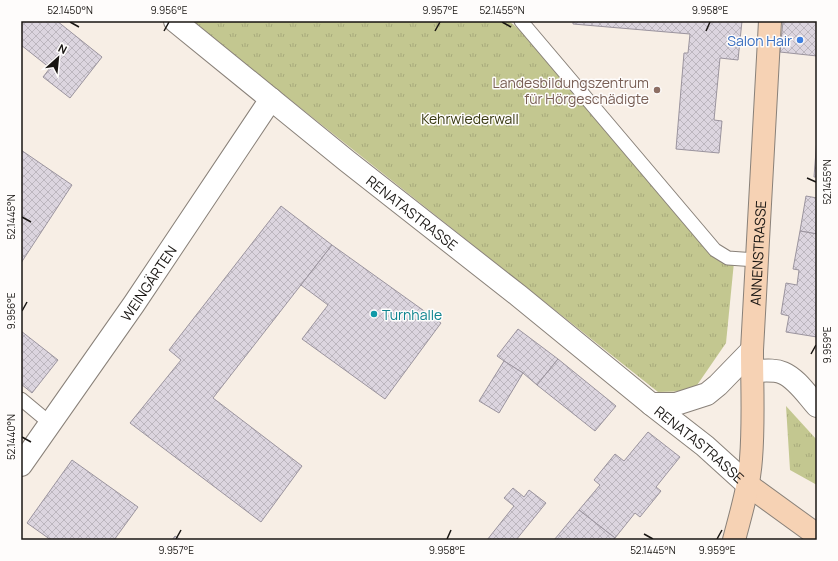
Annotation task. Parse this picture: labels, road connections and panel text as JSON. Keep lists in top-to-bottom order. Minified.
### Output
{"streets":{"street":["RENATASTRASSE","ANNENSTRASSE","WEINGÄRTEN"]},"crossings":[["RENATASTRASSE","ANNENSTRASSE"],["RENATASTRASSE","WEINGÄRTEN"]],"parks":["Kehrwiederwall"],"places":["Salon Hair","Landesbildungszentrum für Hörgeschädigte","Turnhalle"],"north":"top right","coordinates":["52.1450°N","9.956°E","9.957°E","52.1455°N","9.958°E","52.1445°N","9.959°E","52.1440°N"]}
